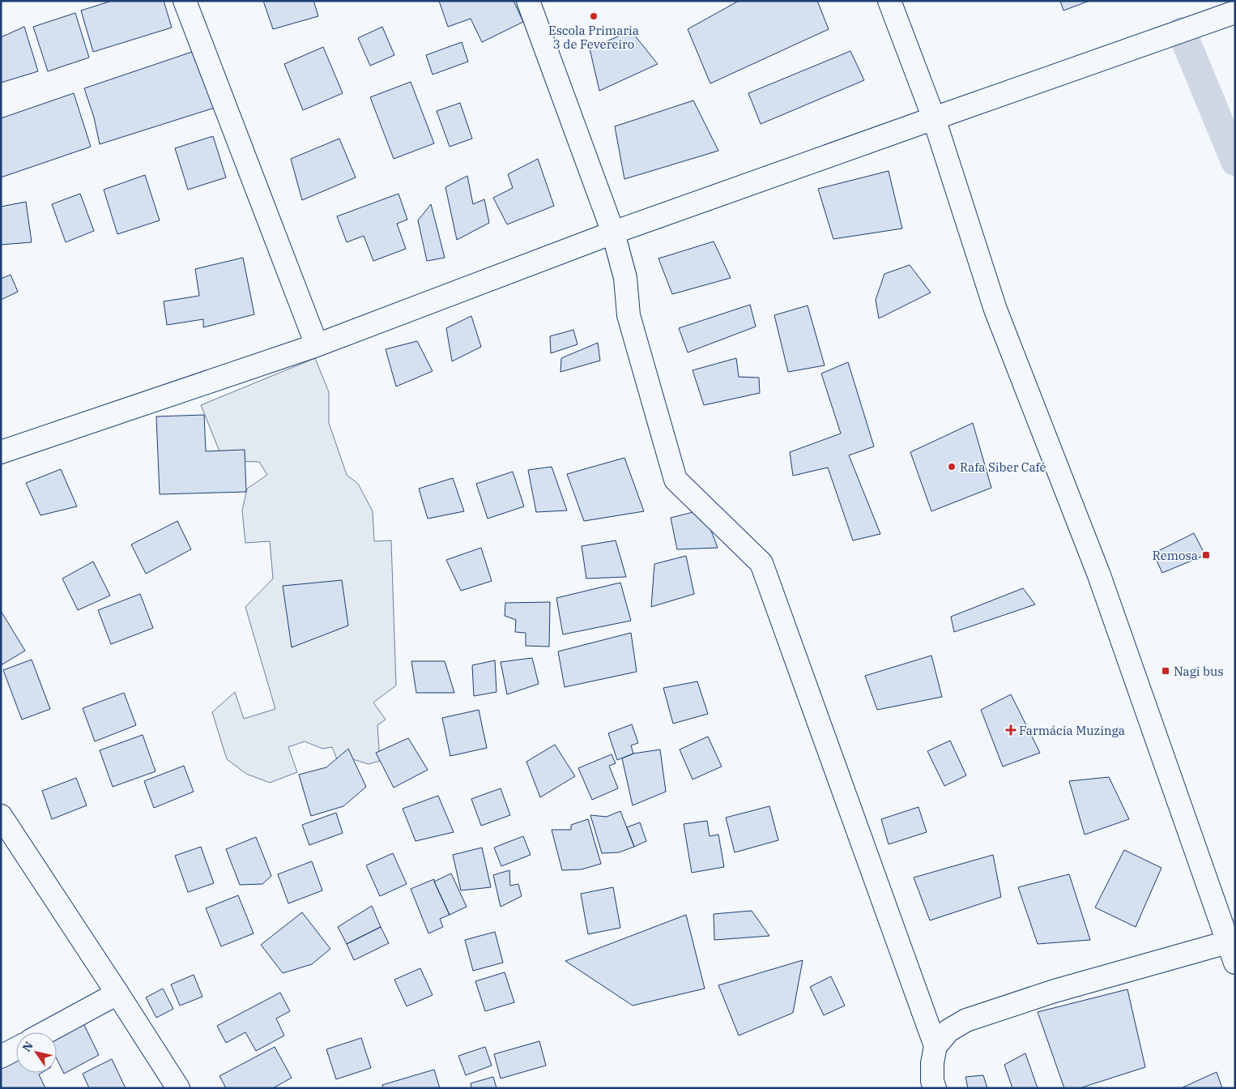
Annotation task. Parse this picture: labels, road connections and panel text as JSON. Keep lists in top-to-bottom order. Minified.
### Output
{"places":{"other":["Escola Primaria 3 de Fevereiro","Rafa Siber Café"],"transit":["Remosa","Nagi bus"],"health":["Farmácia Muzinga"]},"north":"top left"}
